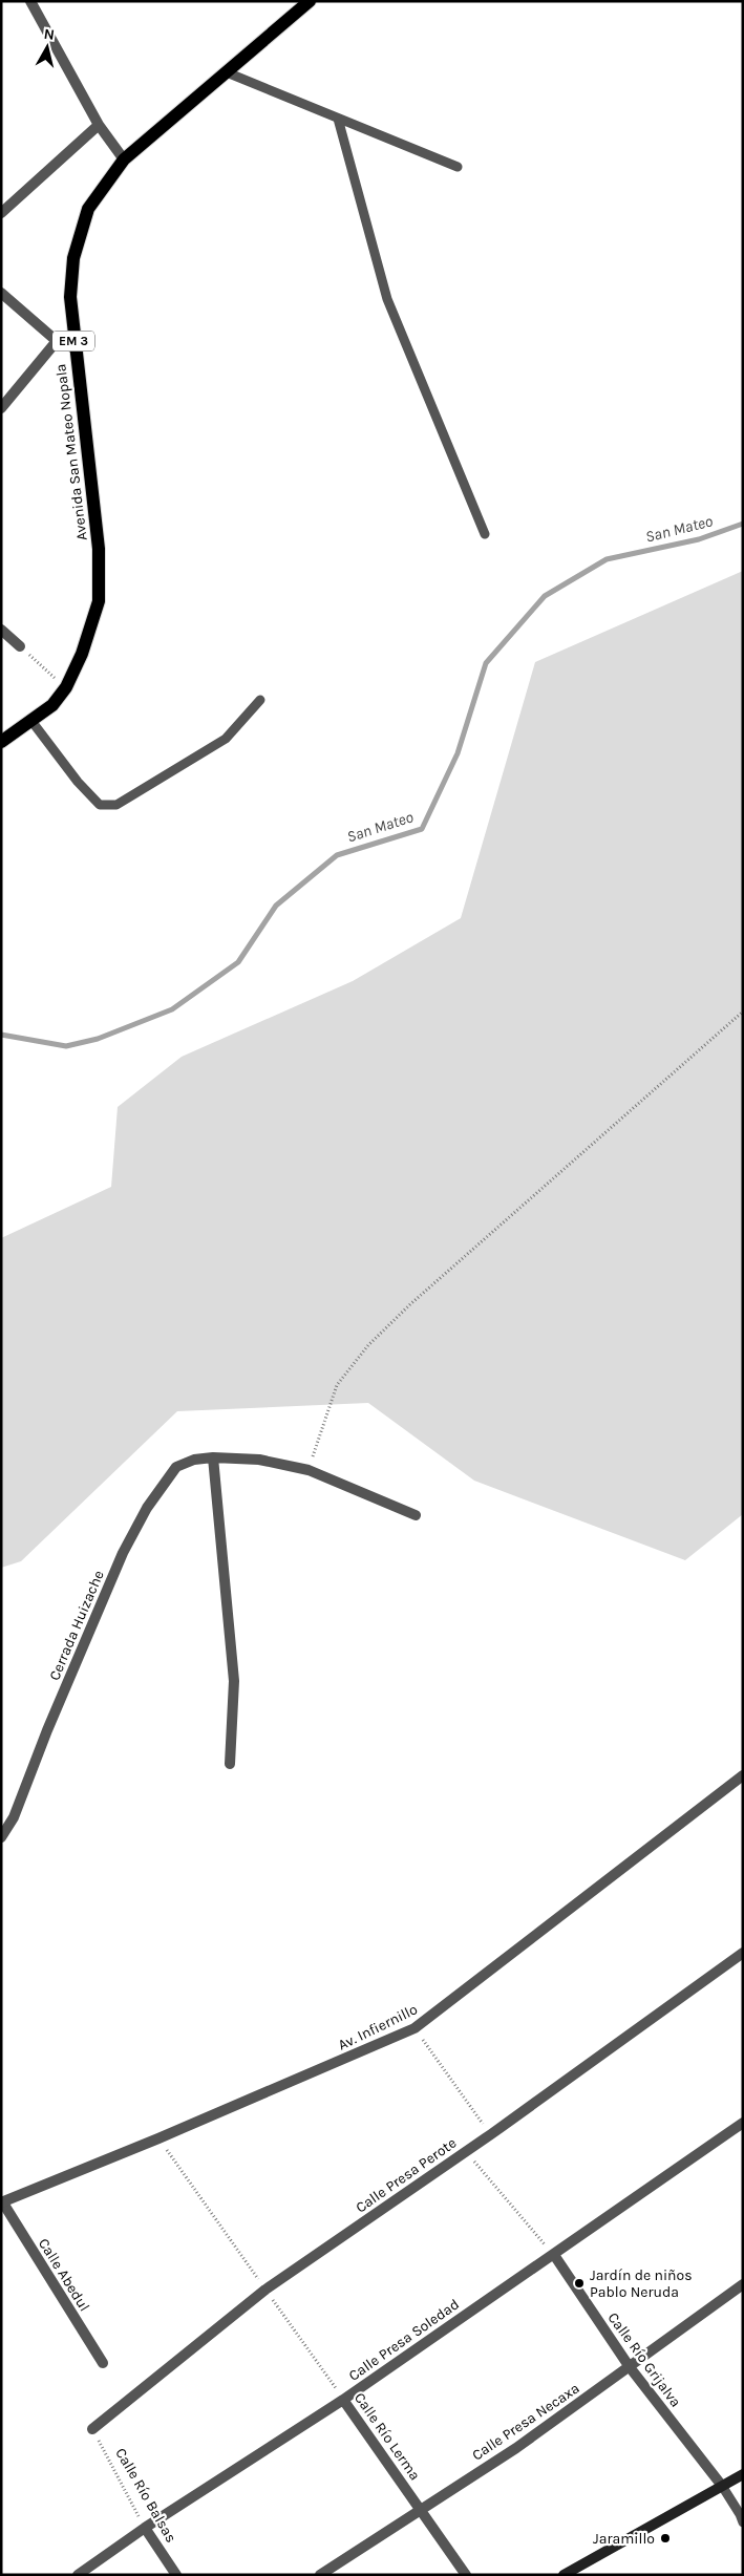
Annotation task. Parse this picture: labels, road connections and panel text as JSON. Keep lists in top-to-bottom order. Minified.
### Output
{"streets":{"main road":["EM 3","Avenida San Mateo Nopala"],"street":["Cerrada Huizache","Av. Infiernillo","Calle Presa Perote","Calle Abedul","Calle Presa Soledad","Calle Río Grijalva","Calle Presa Necaxa","Calle Río Lerma","Calle Río Balsas"]},"crossings":[["Av. Infiernillo","Calle Abedul"],["Av. Infiernillo","Calle Río Lerma"],["Calle Presa Perote","Calle Río Lerma"],["Calle Presa Perote","Calle Río Balsas"],["Calle Presa Soledad","Calle Río Grijalva"],["Calle Presa Soledad","Calle Río Lerma"],["Calle Presa Soledad","Calle Río Balsas"],["Calle Río Grijalva","Calle Presa Necaxa"],["Calle Presa Necaxa","Calle Río Lerma"]],"water":["San Mateo"],"places":["Jardín de niños Pablo Neruda","Jaramillo"],"north":"top"}
